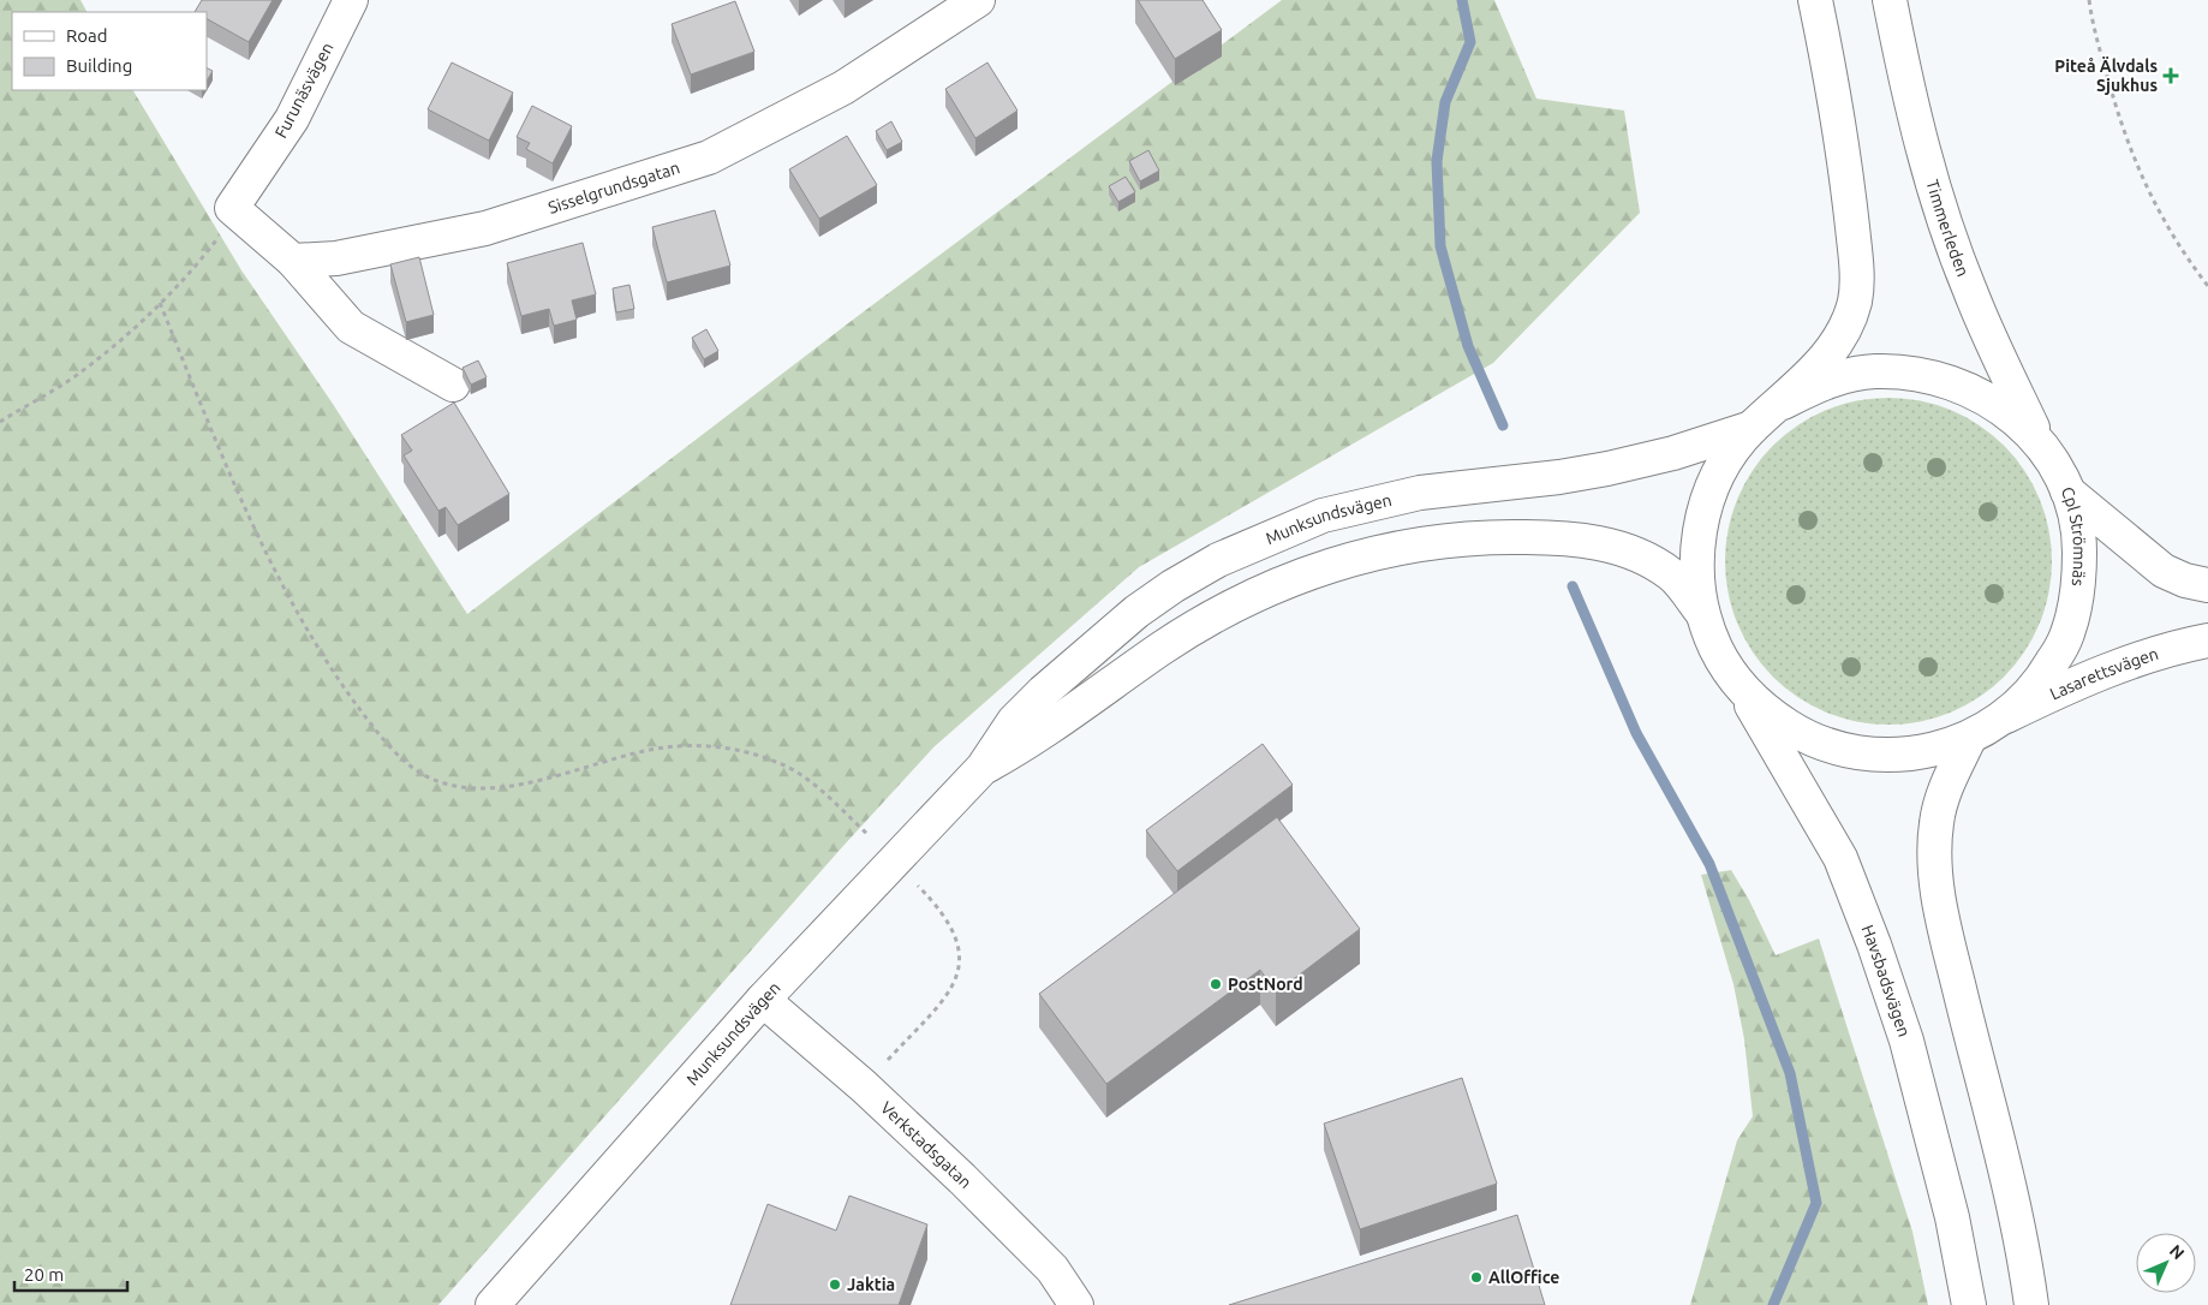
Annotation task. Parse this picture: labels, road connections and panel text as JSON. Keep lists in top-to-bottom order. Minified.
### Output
{"streets":{"street":["Furunäsvägen","Sisselgrundsgatan","Timmerleden","Munksundsvägen","Cpl Strömnäs","Lasarettsvägen","Havsbadsvägen","Verkstadsgatan"]},"crossings":[["Timmerleden","Cpl Strömnäs"],["Munksundsvägen","Cpl Strömnäs"],["Munksundsvägen","Verkstadsgatan"],["Cpl Strömnäs","Lasarettsvägen"],["Cpl Strömnäs","Havsbadsvägen"]],"places":{"health":["Piteå Älvdals Sjukhus"],"other":["PostNord","AllOffice","Jaktia"]},"legend":["Road","Building"],"scale_bar":"20 m","north":"top right"}
